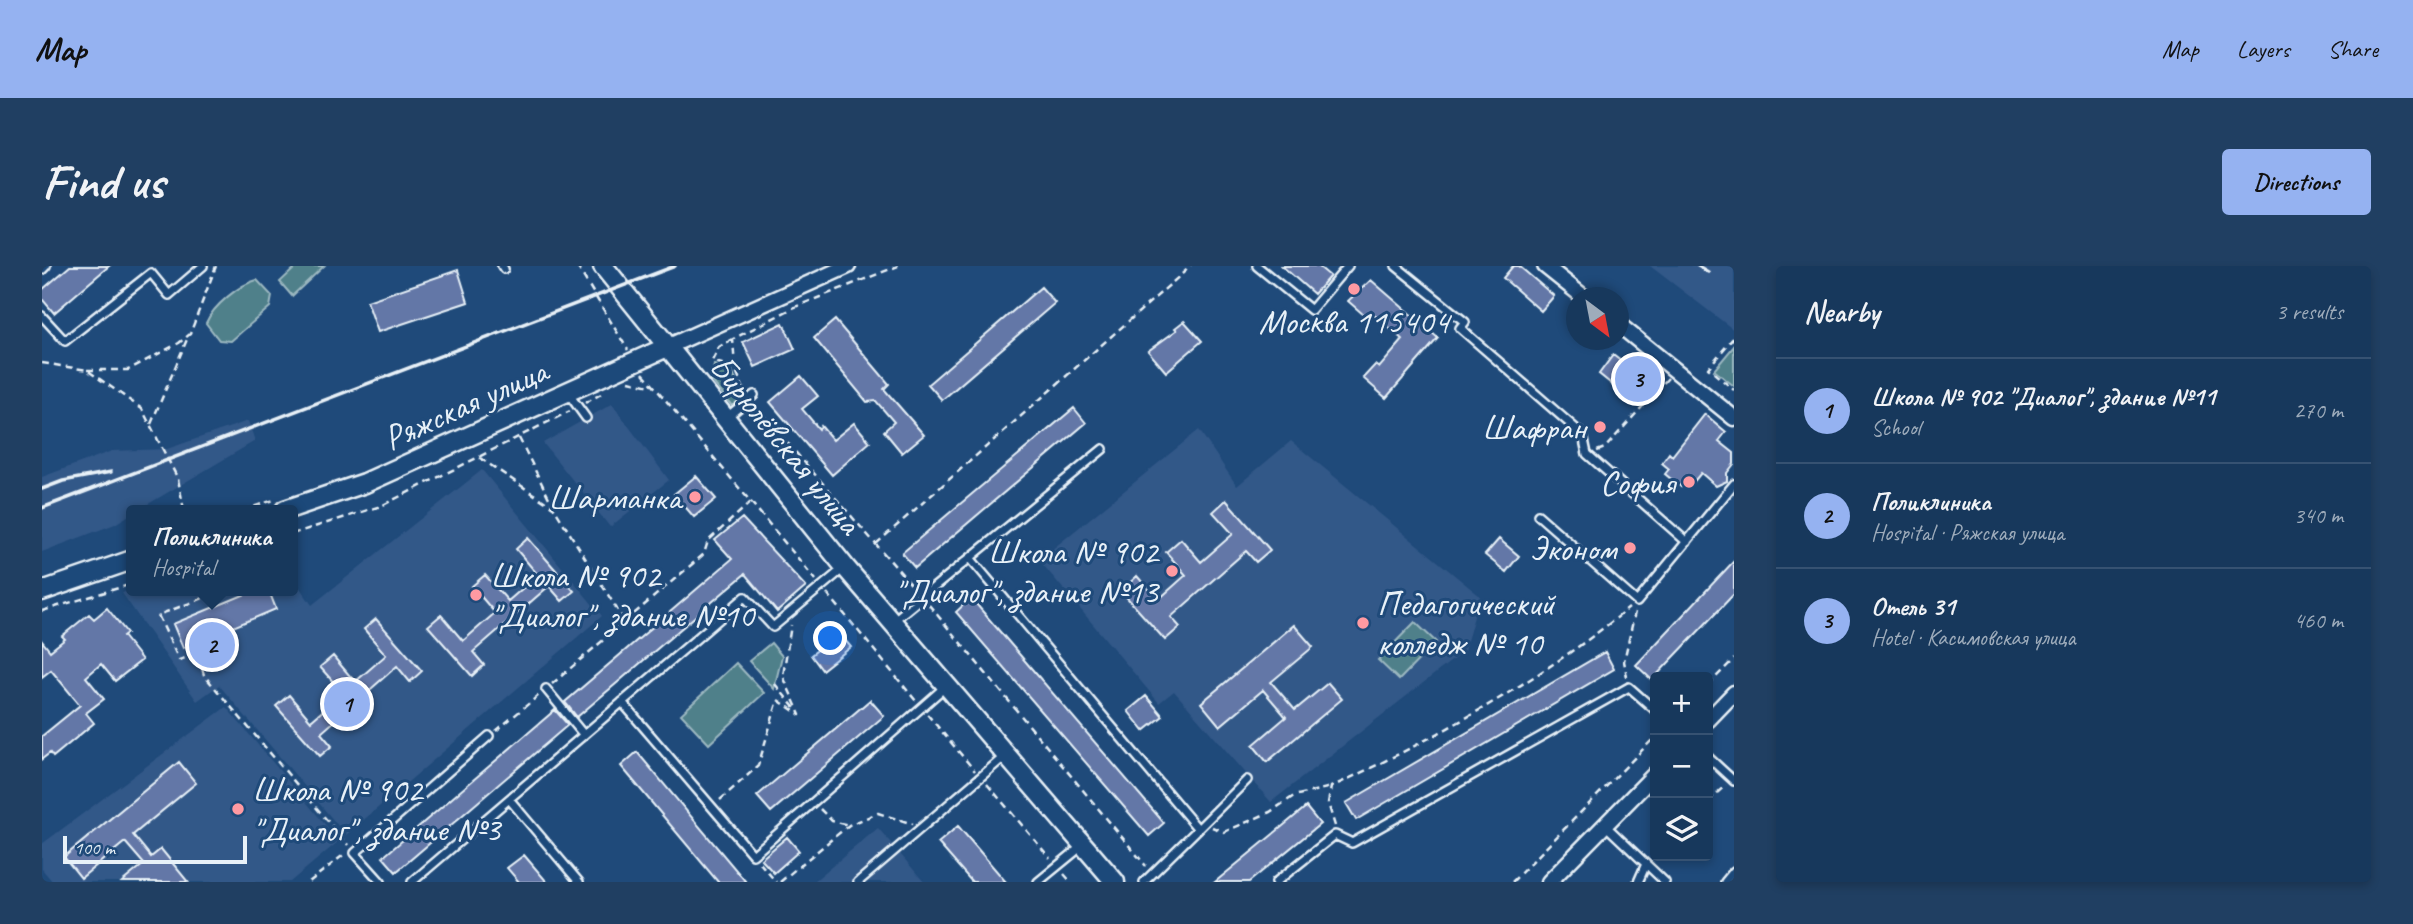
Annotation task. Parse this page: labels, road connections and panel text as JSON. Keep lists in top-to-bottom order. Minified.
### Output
{"streets":{"street":["Ряжская улица","Бирюлёвская улица"]},"crossings":[["Ряжская улица","Бирюлёвская улица"]],"places":["Москва 115404","Шафран","София","Шарманка","Эконом","Школа № 902 \"Диалог\", здание №13","Школа № 902 \"Диалог\", здание №10","Педагогический колледж № 10","Школа № 902 \"Диалог\", здание №3"],"scale_bar":"100 m","north":"bottom right","page":{"header":"Map","nav":["Map","Layers","Share"],"buttons":"Directions","title":"Find us","heading":["Nearby","3 results"],"pins":["3","2","1"],"list":[{"mark":"1","name":"Школа № 902 \"Диалог\", здание №11","note":"School","value":"270 m"},{"mark":"2","name":"Поликлиника","note":"Hospital · Ряжская улица","value":"340 m"},{"mark":"3","name":"Отель 31","note":"Hotel · Касимовская улица","value":"460 m"}],"popup":["Поликлиника","Hospital"],"map_buttons":["+","−"],"scale":"100 m"}}
